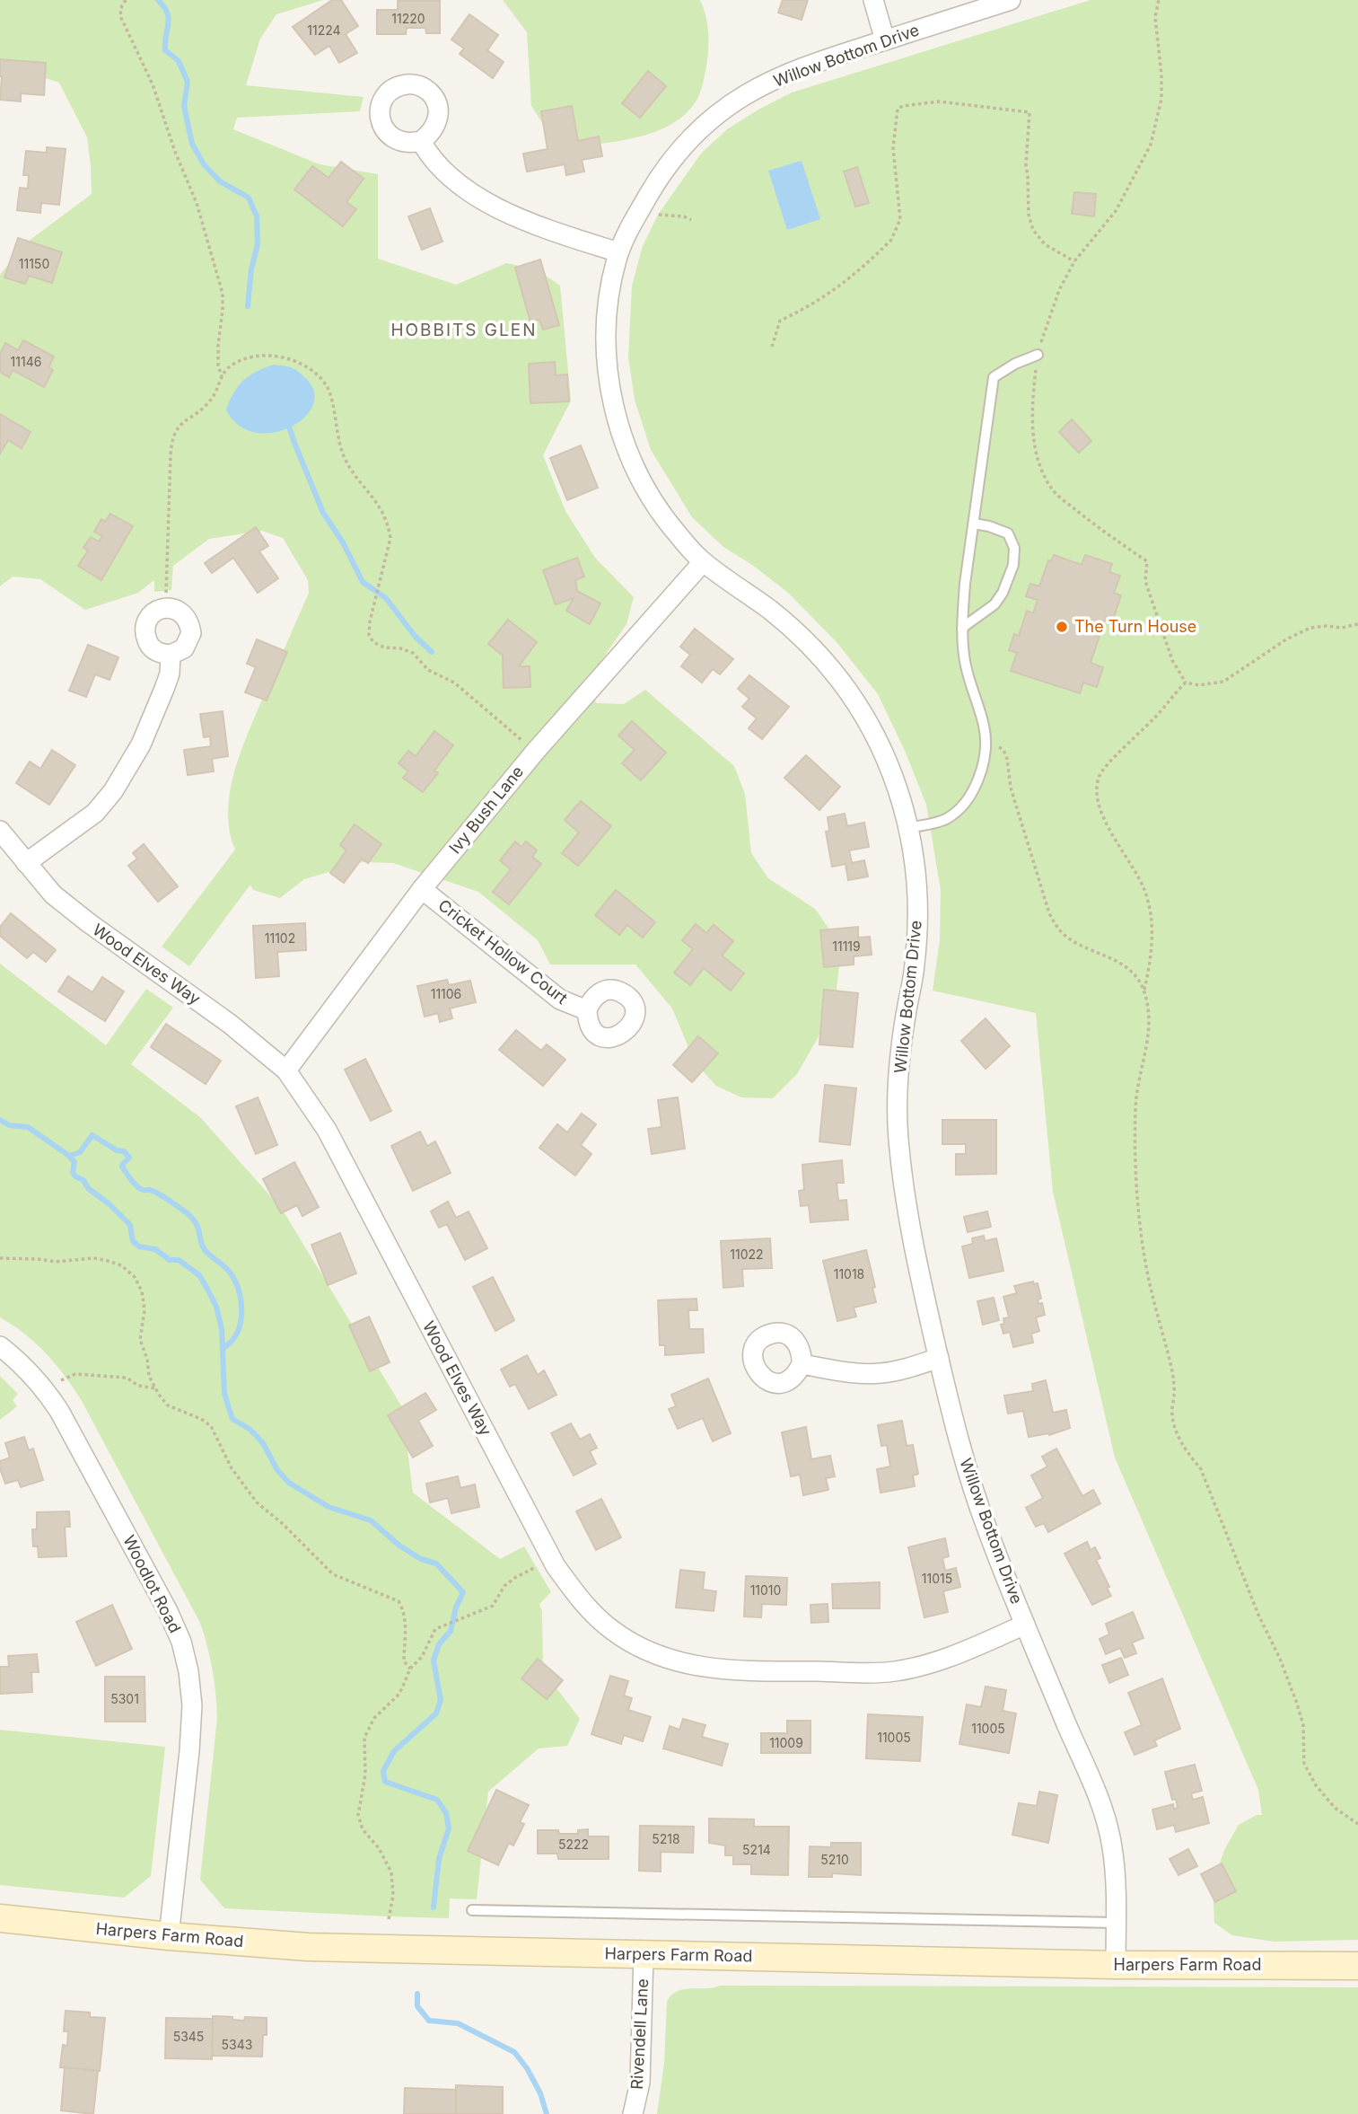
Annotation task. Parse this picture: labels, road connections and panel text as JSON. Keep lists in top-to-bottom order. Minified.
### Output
{"streets":{"main road":["Harpers Farm Road"],"street":["Willow Bottom Drive","Ivy Bush Lane","Cricket Hollow Court","Wood Elves Way","Woodlot Road","Rivendell Lane"]},"crossings":[["Willow Bottom Drive","Ivy Bush Lane"],["Willow Bottom Drive","Wood Elves Way"],["Willow Bottom Drive","Harpers Farm Road"],["Ivy Bush Lane","Cricket Hollow Court"],["Ivy Bush Lane","Wood Elves Way"],["Woodlot Road","Harpers Farm Road"],["Harpers Farm Road","Rivendell Lane"]],"districts":["HOBBITS GLEN"],"places":["The Turn House"],"house_numbers":["11220","11224","11150","11146","11102","11119","11106","11022","11018","11015","11010","5301","11005","11005","11009","5218","5222","5214","5210","5345","5343"]}
